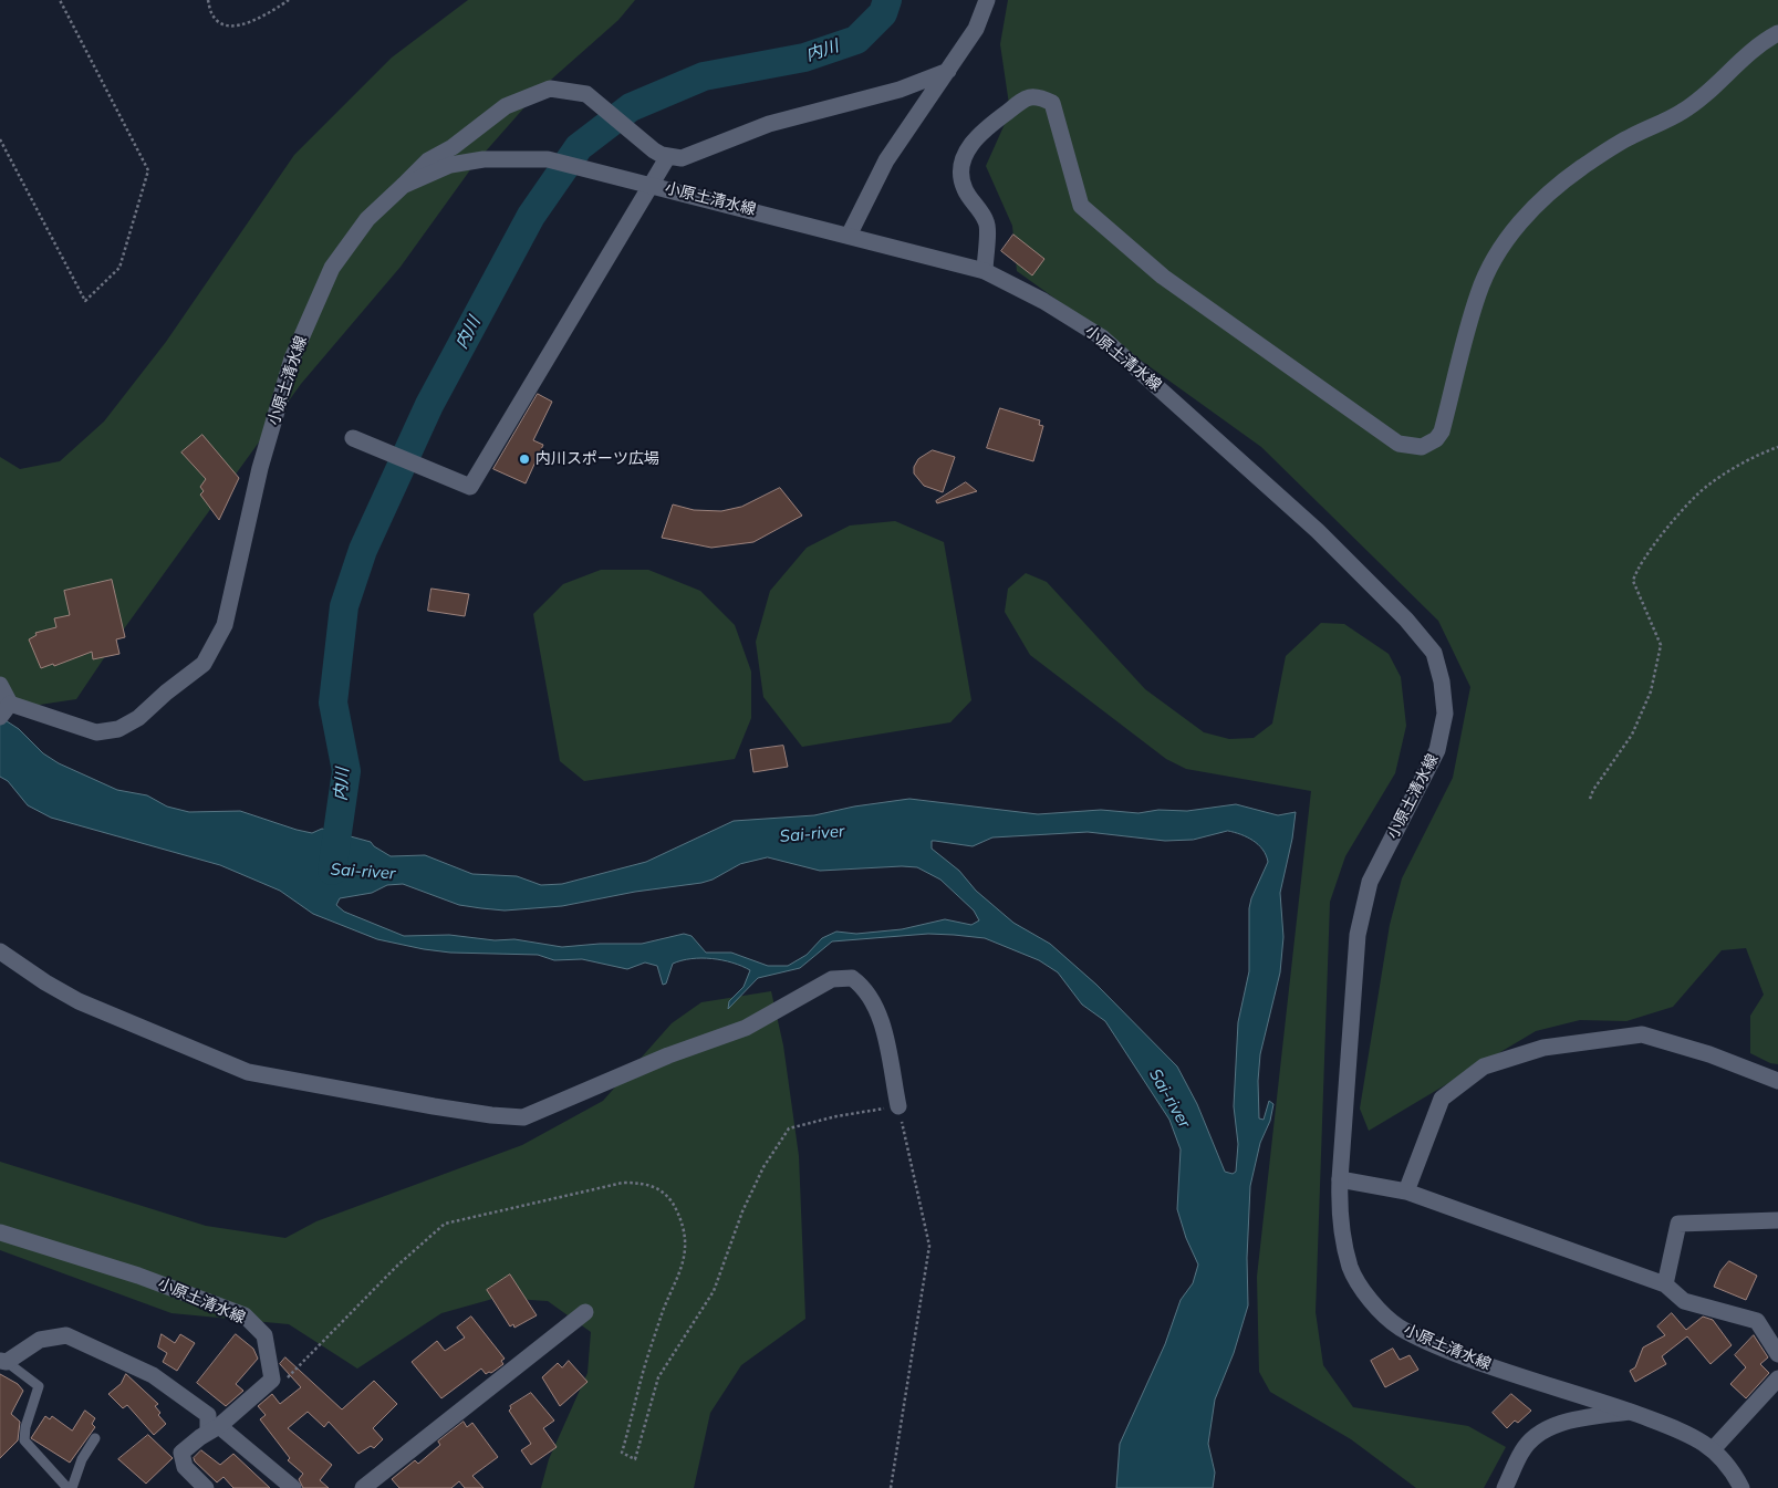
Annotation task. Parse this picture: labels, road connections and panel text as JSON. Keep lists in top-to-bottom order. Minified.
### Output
{"streets":{"street":["小原土清水線"]},"water":["内川","Sai-river"],"places":["内川スポーツ広場"]}
